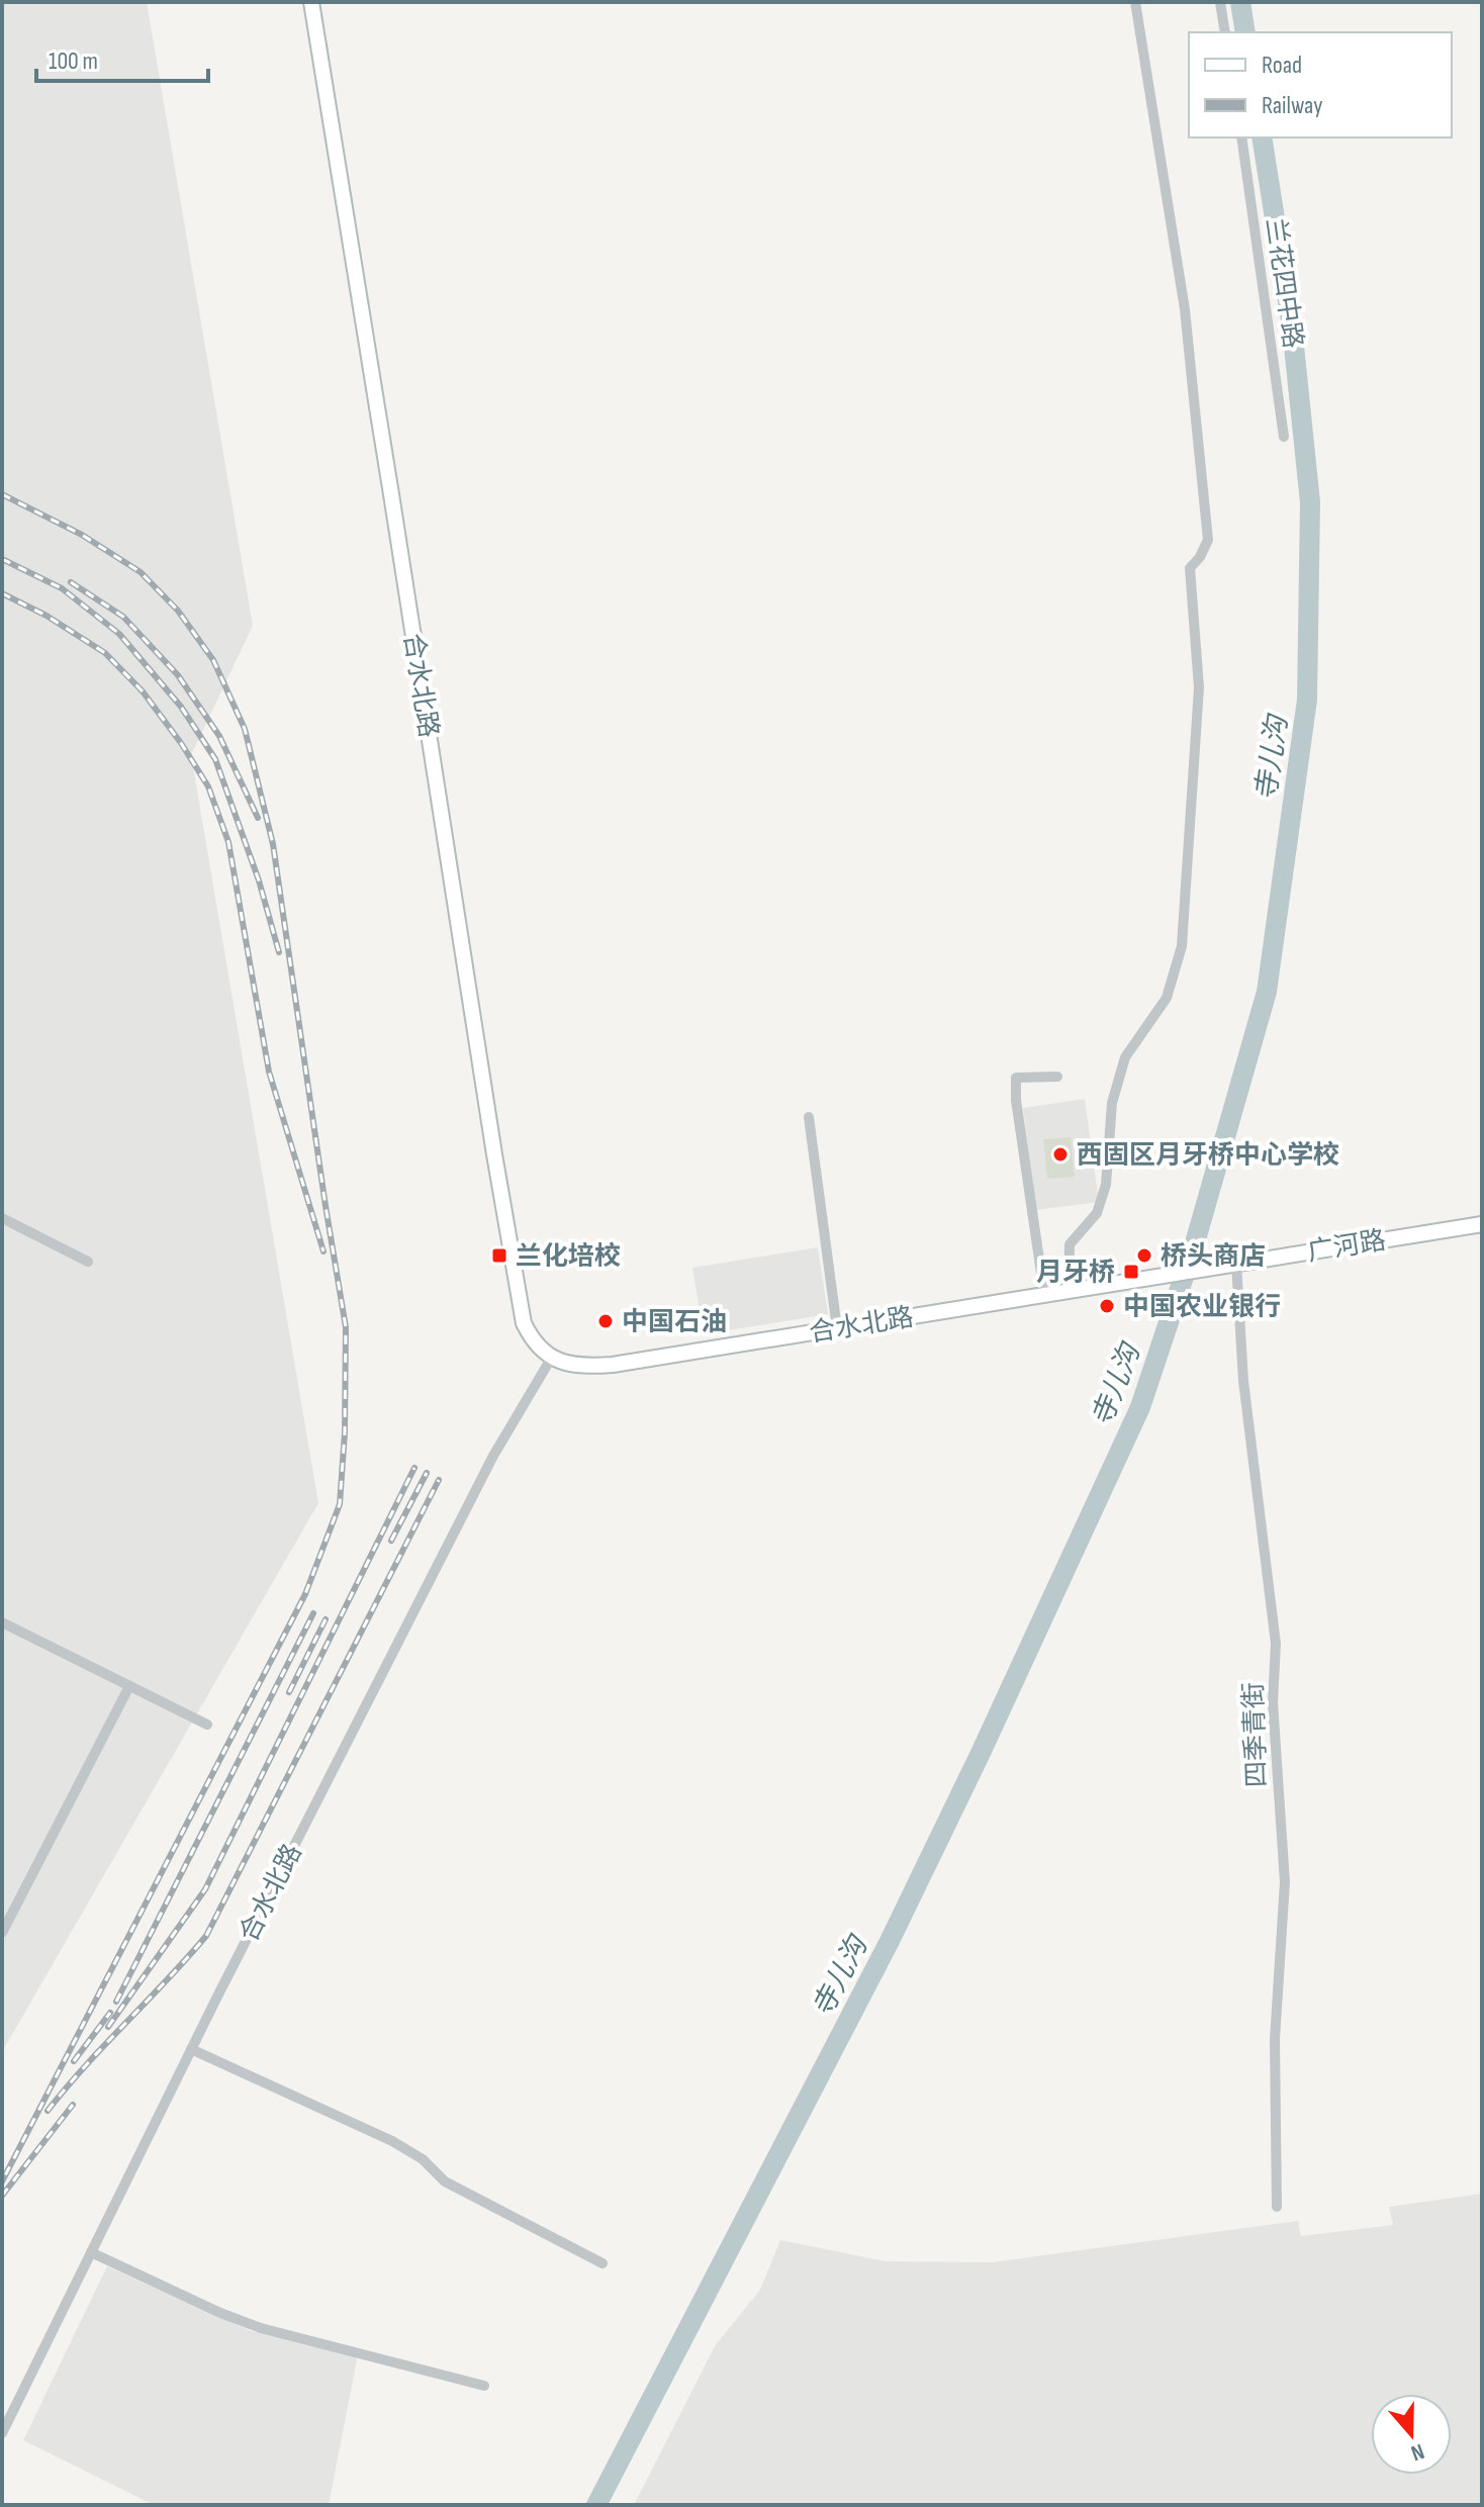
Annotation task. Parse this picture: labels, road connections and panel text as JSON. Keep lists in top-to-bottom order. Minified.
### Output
{"streets":{"street":["兰花四中路","合水北路","广河路","四季青街"]},"crossings":[["合水北路","广河路"],["广河路","四季青街"]],"water":["寺儿沟"],"places":{"other":["西固区月牙桥中心学校","桥头商店","中国农业银行","中国石油"],"transit":["兰化培校","月牙桥"]},"legend":["Road","Railway"],"scale_bar":"100 m","north":"bottom"}
